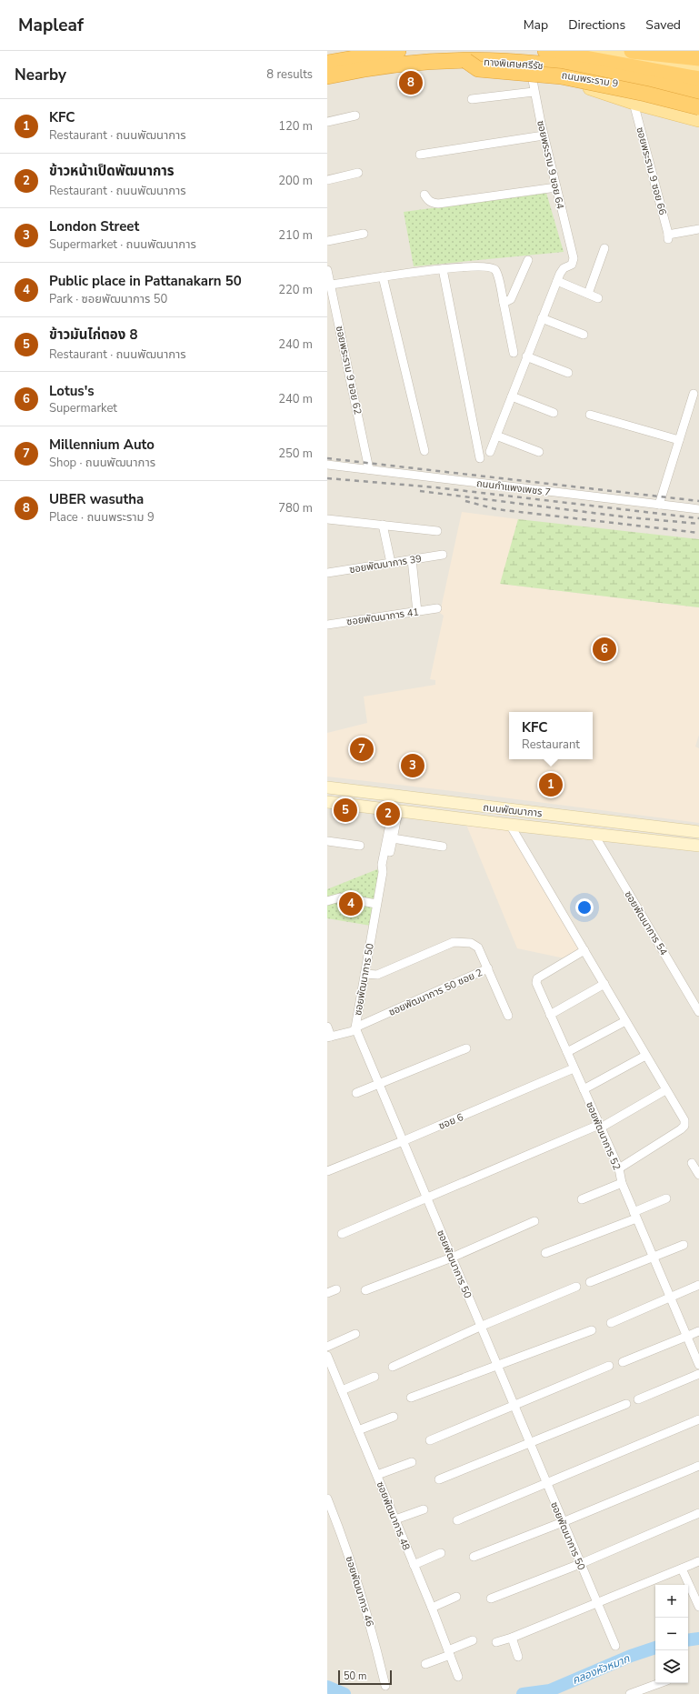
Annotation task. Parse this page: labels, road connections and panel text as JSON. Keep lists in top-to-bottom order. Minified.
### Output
{"streets":{"highway":["ทางพิเศษศรีรัช"],"main road":["ถนนพระราม 9","ถนนพัฒนาการ"],"street":["ซอยพระราม 9 ซอย 64","ซอยพระราม 9 ซอย 66","ซอยพระราม 9 ซอย 62","ถนนกำแพงเพชร 7","ซอยพัฒนาการ 39","ซอยพัฒนาการ 41","ซอยพัฒนาการ 54","ซอยพัฒนาการ 50","ซอยพัฒนาการ 50 ซอย 2","ซอย 6","ซอยพัฒนาการ 52","ซอยพัฒนาการ 48","ซอยพัฒนาการ 46"]},"crossings":[["ถนนพระราม 9","ซอยพระราม 9 ซอย 64"],["ซอยพระราม 9 ซอย 62","ถนนกำแพงเพชร 7"],["ถนนพัฒนาการ","ซอยพัฒนาการ 54"],["ถนนพัฒนาการ","ซอยพัฒนาการ 50"],["ซอยพัฒนาการ 50","ซอยพัฒนาการ 50 ซอย 2"],["ซอยพัฒนาการ 50","ซอย 6"],["ซอย 6","ซอยพัฒนาการ 52"]],"water":["คลองหัวหมาก"],"scale_bar":"50 m","page":{"header":"Mapleaf","nav":["Map","Directions","Saved"],"heading":["Nearby","8 results"],"pins":["8","6","7","3","1","5","2","4"],"list":[{"mark":"1","name":"KFC","note":"Restaurant · ถนนพัฒนาการ","value":"120 m"},{"mark":"2","name":"ข้าวหน้าเป็ดพัฒนาการ","note":"Restaurant · ถนนพัฒนาการ","value":"200 m"},{"mark":"3","name":"London Street","note":"Supermarket · ถนนพัฒนาการ","value":"210 m"},{"mark":"4","name":"Public place in Pattanakarn 50","note":"Park · ซอยพัฒนาการ 50","value":"220 m"},{"mark":"5","name":"ข้าวมันไก่ตอง 8","note":"Restaurant · ถนนพัฒนาการ","value":"240 m"},{"mark":"6","name":"Lotus's","note":"Supermarket","value":"240 m"},{"mark":"7","name":"Millennium Auto","note":"Shop · ถนนพัฒนาการ","value":"250 m"},{"mark":"8","name":"UBER wasutha","note":"Place · ถนนพระราม 9","value":"780 m"}],"popup":["KFC","Restaurant"],"map_buttons":["+","−"],"scale":"50 m"}}
